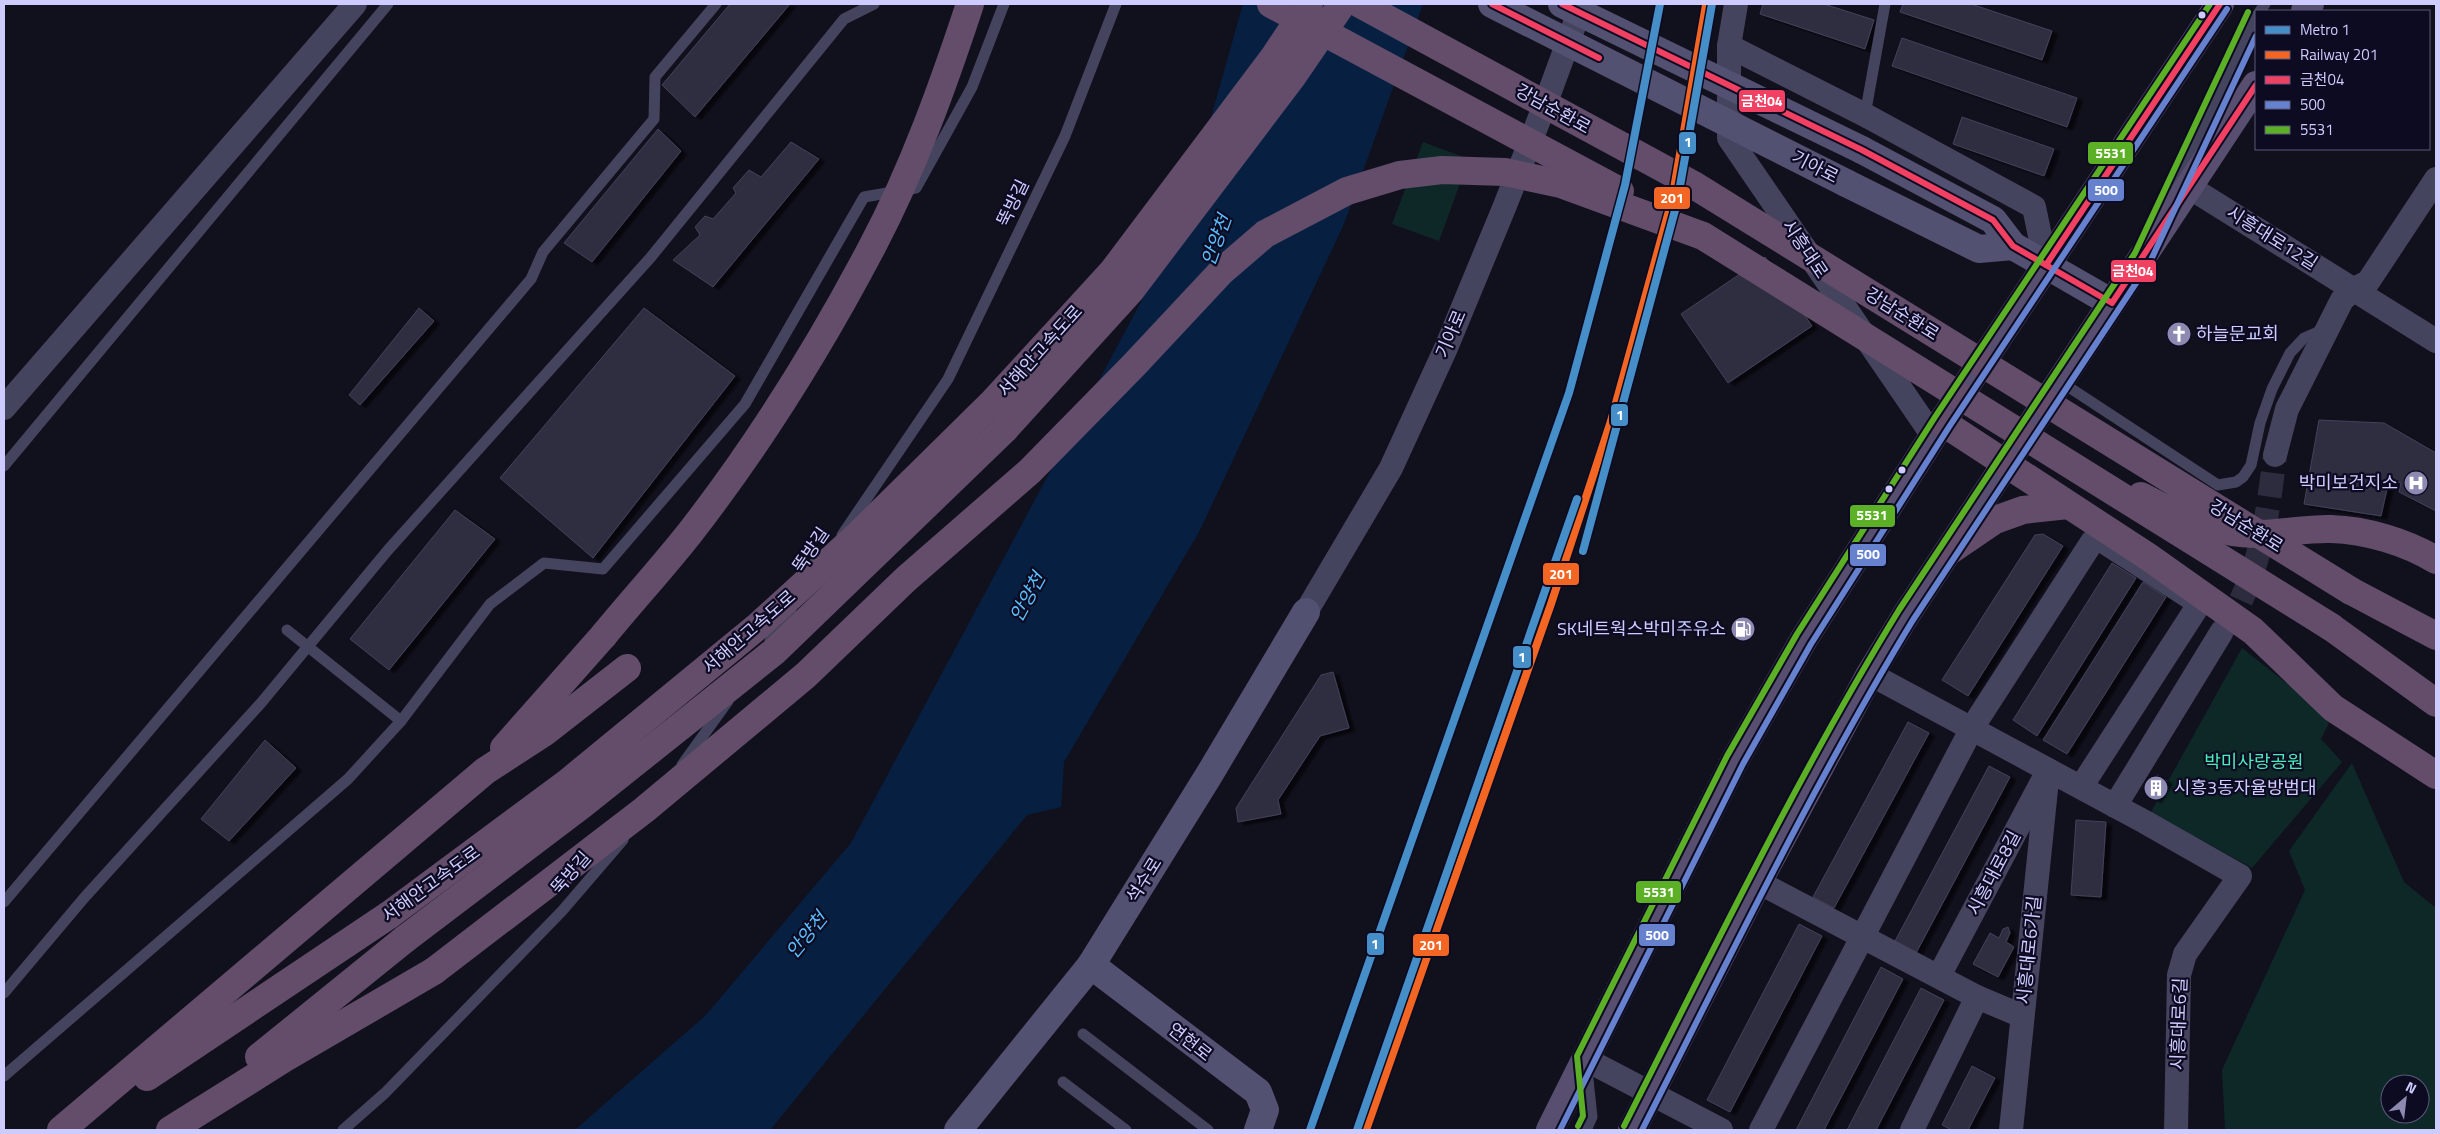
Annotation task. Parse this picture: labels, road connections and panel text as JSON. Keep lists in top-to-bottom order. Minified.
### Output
{"streets":{"highway":["강남순환로","서해안고속도로"],"main road":["기아로","석수로","연현로"],"street":["시흥대로12길","시흥대로","시흥대로8길","시흥대로6가길","시흥대로6길"],"lane":["뚝방길"]},"crossings":[["기아로","석수로"],["시흥대로8길","시흥대로6가길"],["석수로","연현로"]],"water":["안양천"],"parks":["박미사랑공원"],"places":{"church":["하늘문교회"],"hospital":["박미보건지소"],"fuel station":["SK네트웍스박미주유소"],"building":["시흥3동자율방범대"]},"lines":["metro line 1","transit line 금천04","transit line 5531","rail line 201","transit line 500"],"legend":["Metro 1","Railway 201","금천04","500","5531"],"north":"top right"}
